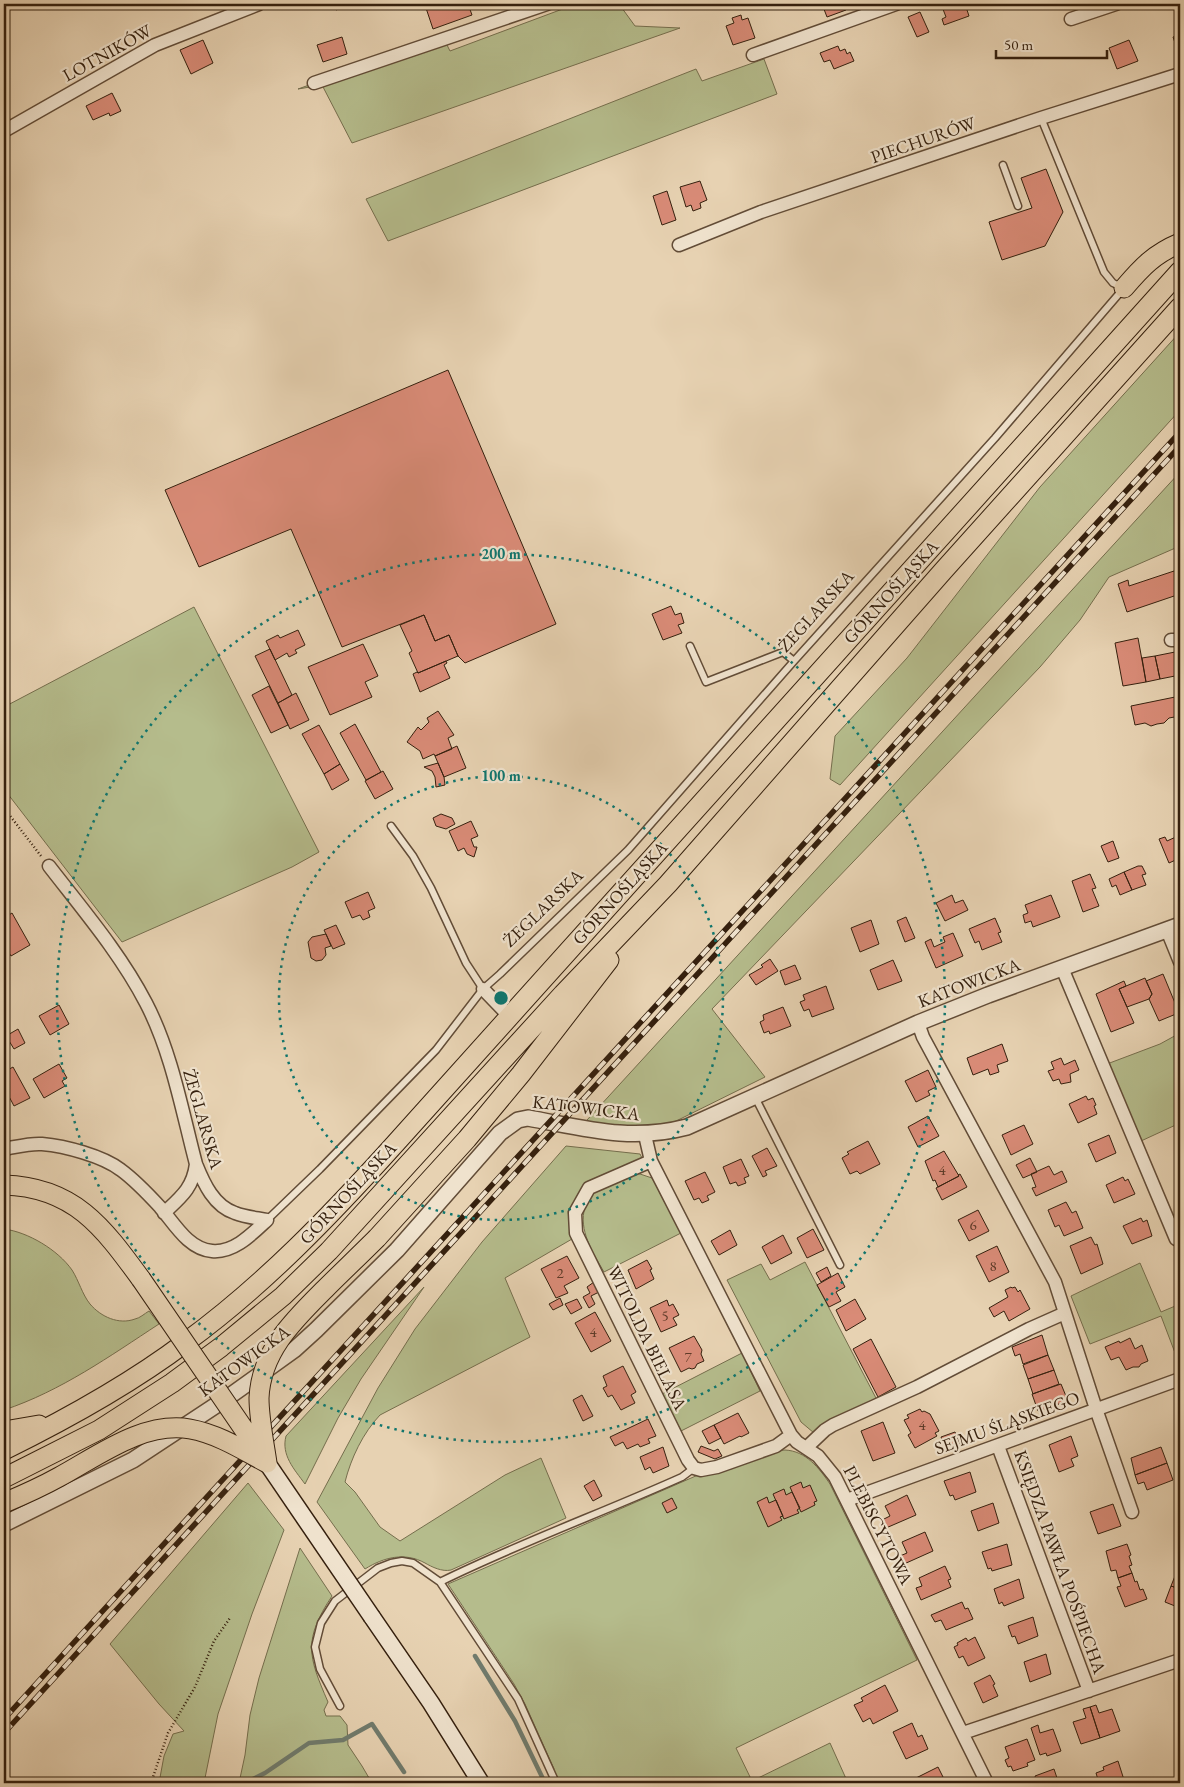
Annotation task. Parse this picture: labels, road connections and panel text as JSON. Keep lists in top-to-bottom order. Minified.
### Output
{"streets":{"main road":["GÓRNOŚLĄSKA"],"street":["LOTNIKÓW","PIECHURÓW","ŻEGLARSKA","KATOWICKA","WITOLDA BIELASA","SEJMU ŚLĄSKIEGO","PLEBISCYTOWA","KSIĘDZA PAWŁA POŚPIECHA"]},"crossings":[["KATOWICKA","PLEBISCYTOWA"],["WITOLDA BIELASA","PLEBISCYTOWA"],["SEJMU ŚLĄSKIEGO","PLEBISCYTOWA"],["SEJMU ŚLĄSKIEGO","KSIĘDZA PAWŁA POŚPIECHA"]],"house_numbers":["4","6","8","2","5","4","7","4"],"scale_bar":"50 m","rings":["200 m","100 m"]}
